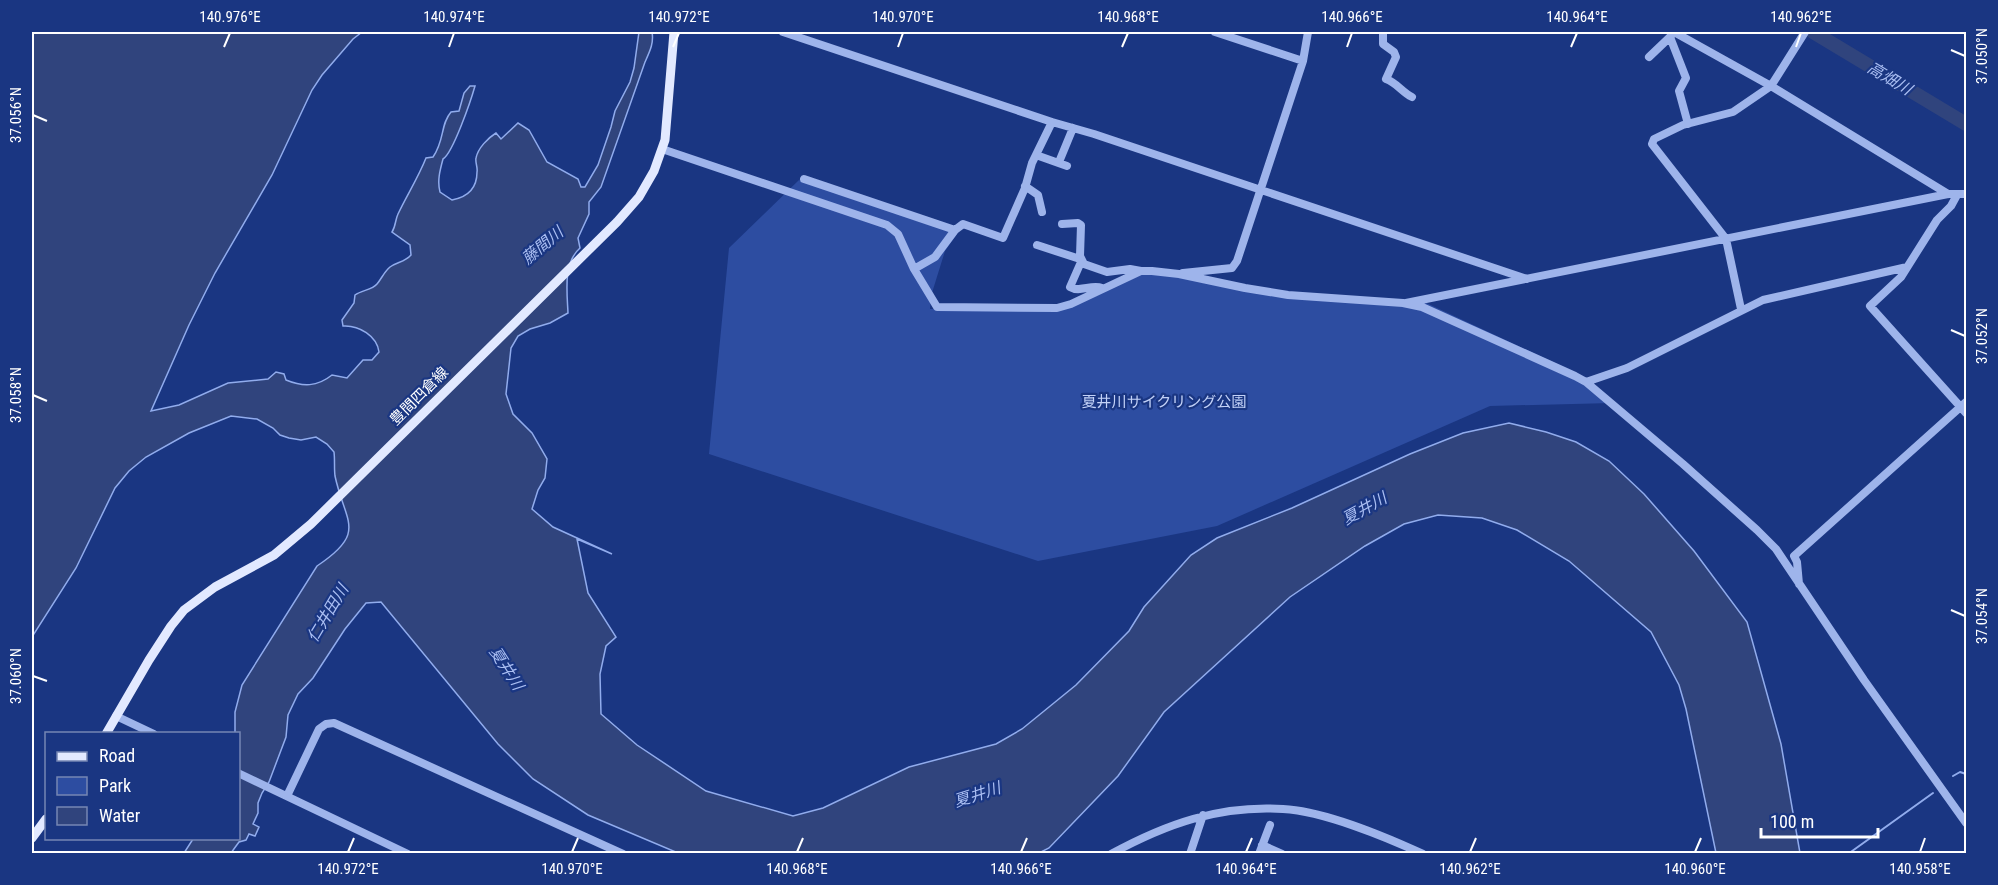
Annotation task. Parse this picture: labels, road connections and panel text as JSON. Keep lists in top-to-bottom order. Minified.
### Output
{"streets":{"main road":["豊間四倉線"]},"water":["高畑川","藤間川","夏井川","仁井田川"],"parks":["夏井川サイクリング公園"],"legend":["Road","Park","Water"],"scale_bar":"100 m","coordinates":["140.976°E","140.974°E","140.972°E","140.970°E","140.968°E","140.966°E","140.964°E","140.962°E","37.050°N","37.056°N","37.052°N","37.058°N","37.054°N","37.060°N","140.960°E","140.958°E"]}
